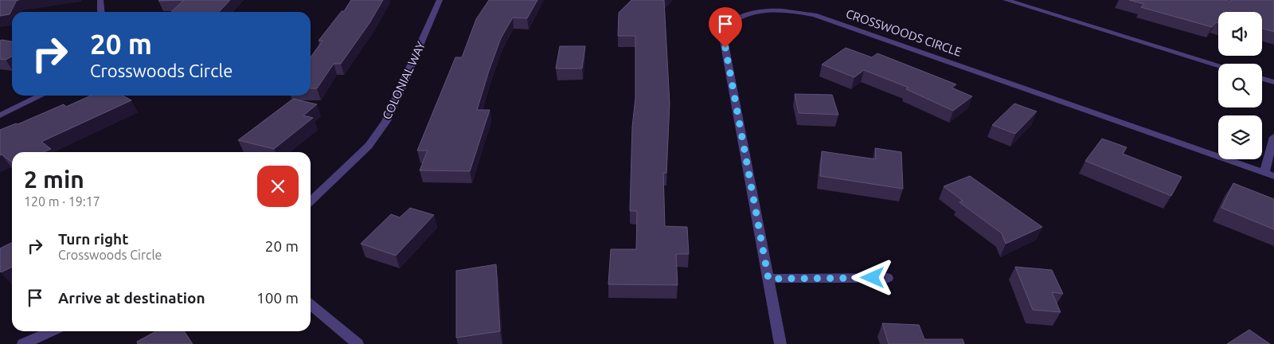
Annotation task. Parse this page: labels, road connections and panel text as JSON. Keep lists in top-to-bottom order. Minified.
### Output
{"streets":{"street":["CROSSWOODS CIRCLE","COLONIAL WAY"]},"page":{"turn":["20 m","Crosswoods Circle"],"heading":["2 min","120 m · 19:17"],"list":[{"name":"Turn right","note":"Crosswoods Circle","value":"20 m"},{"name":"Arrive at destination","value":"100 m"}]}}
